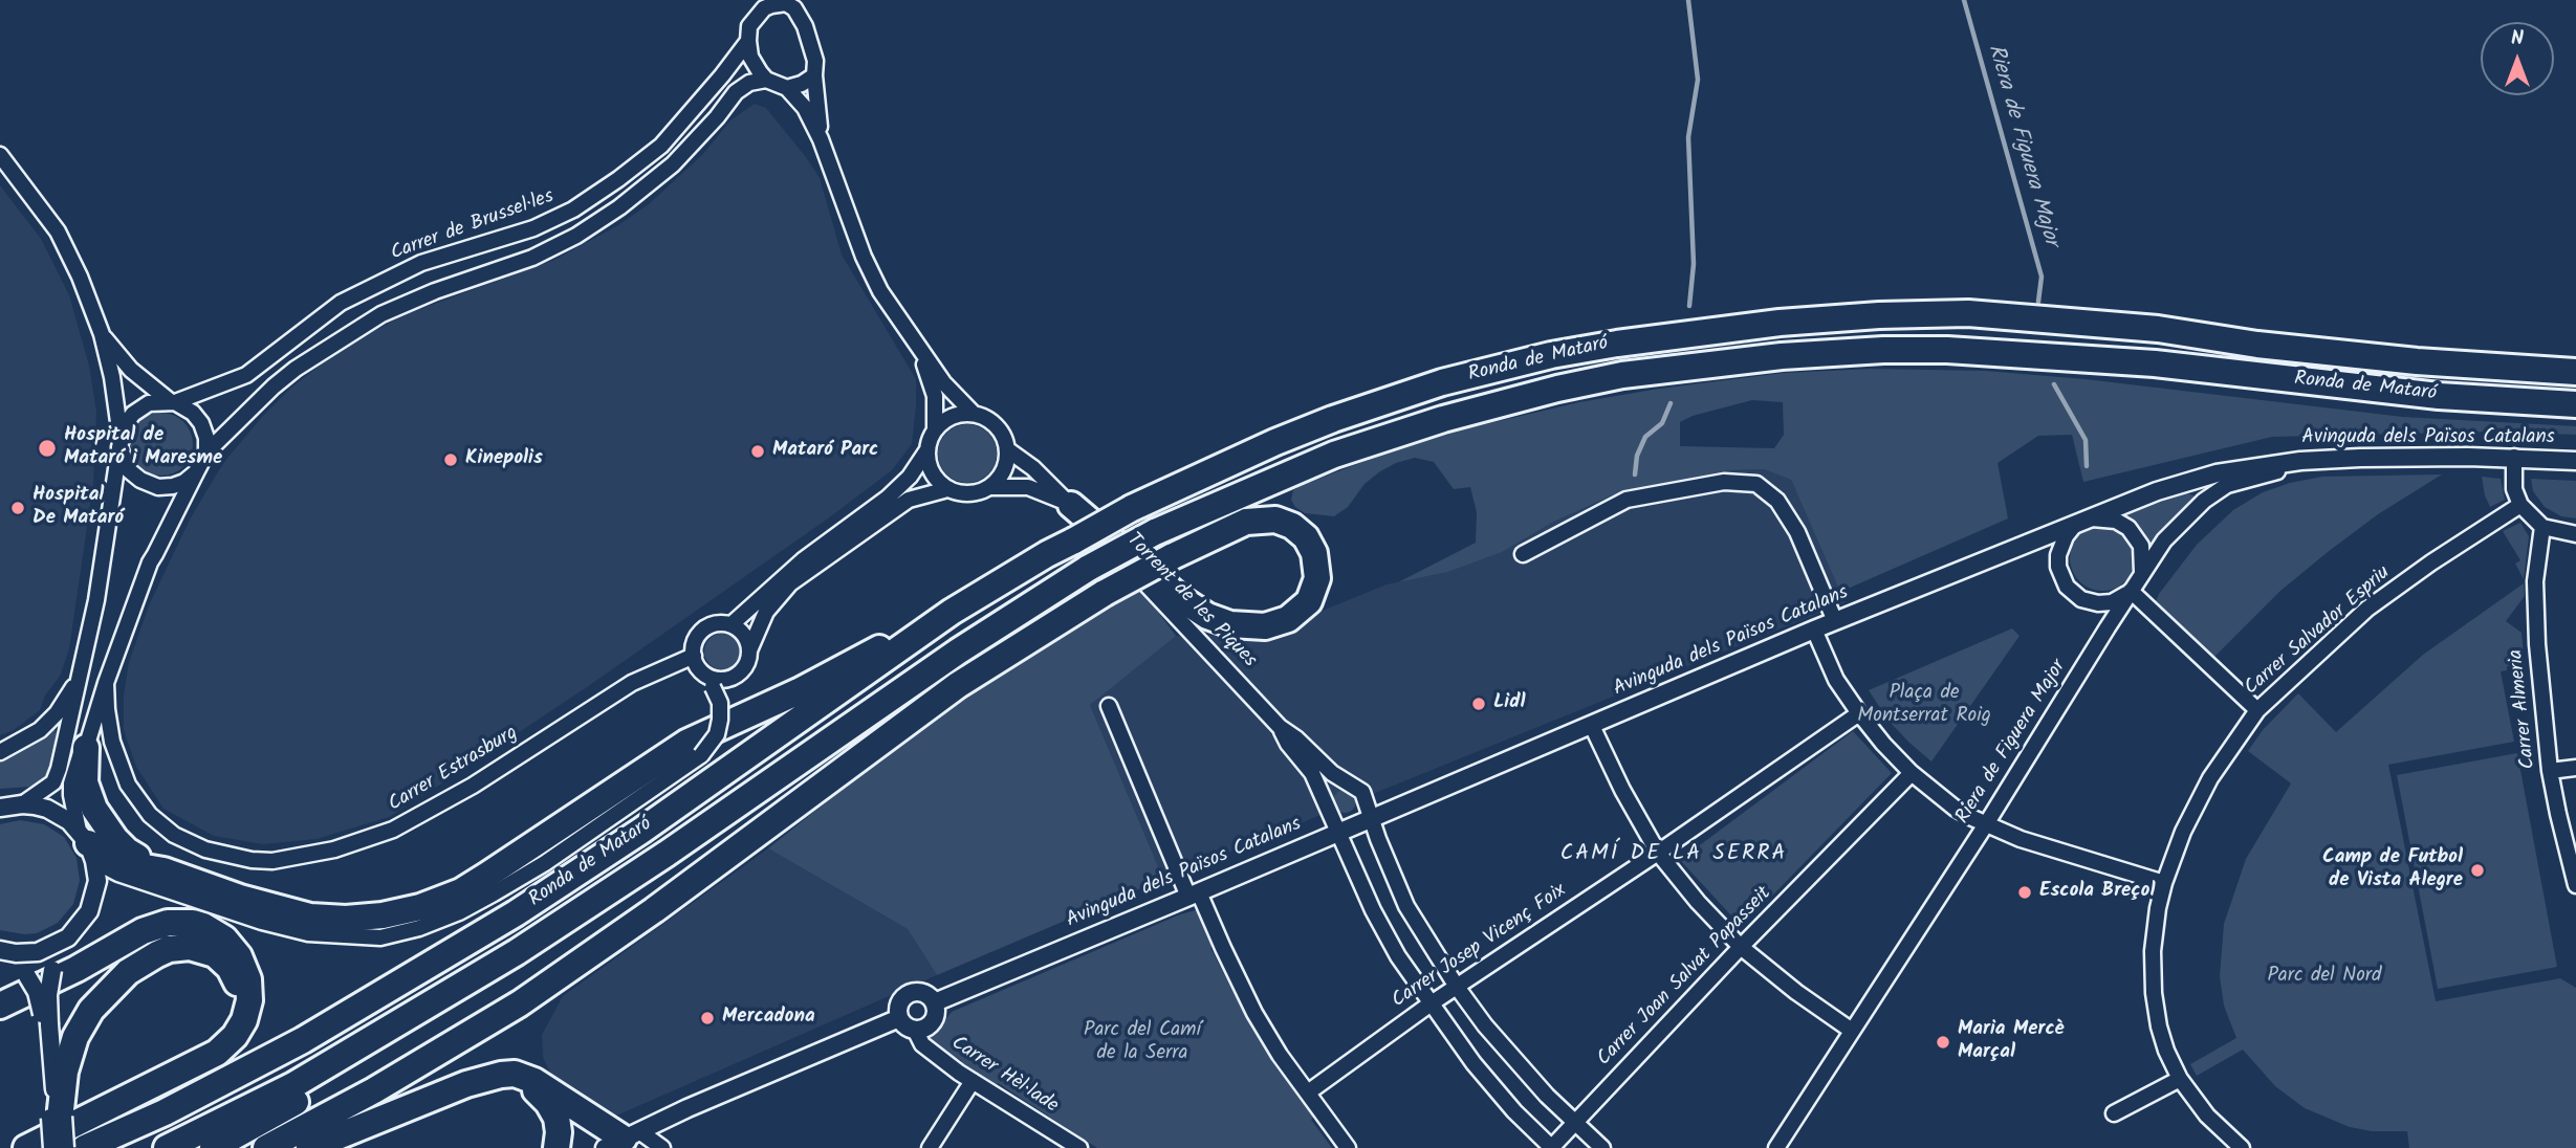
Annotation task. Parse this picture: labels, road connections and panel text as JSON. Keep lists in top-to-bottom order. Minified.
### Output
{"streets":{"highway":["Ronda de Mataró"],"street":["Carrer de Brussel·les","Avinguda dels Països Catalans","Torrent de les Piques","Carrer Salvador Espriu","Carrer Almeria","Riera de Figuera Major","Carrer Estrasburg","Carrer Josep Vicenç Foix","Carrer Joan Salvat Papasseit","Carrer Hèl·lade"]},"crossings":[["Avinguda dels Països Catalans","Torrent de les Piques"],["Avinguda dels Països Catalans","Riera de Figuera Major"],["Avinguda dels Països Catalans","Carrer Hèl·lade"],["Torrent de les Piques","Carrer Josep Vicenç Foix"],["Torrent de les Piques","Carrer Joan Salvat Papasseit"]],"districts":["CAMÍ DE LA SERRA"],"water":["Riera de Figuera Major"],"parks":["Plaça de Montserrat Roig","Parc del Nord","Parc del Camí de la Serra"],"places":["Hospital de Mataró i Maresme","Mataró Parc","Kinepolis","Hospital De Mataró","Lidl","Camp de Futbol de Vista Alegre","Escola Breçol","Mercadona","Maria Mercè Marçal"],"north":"top"}
